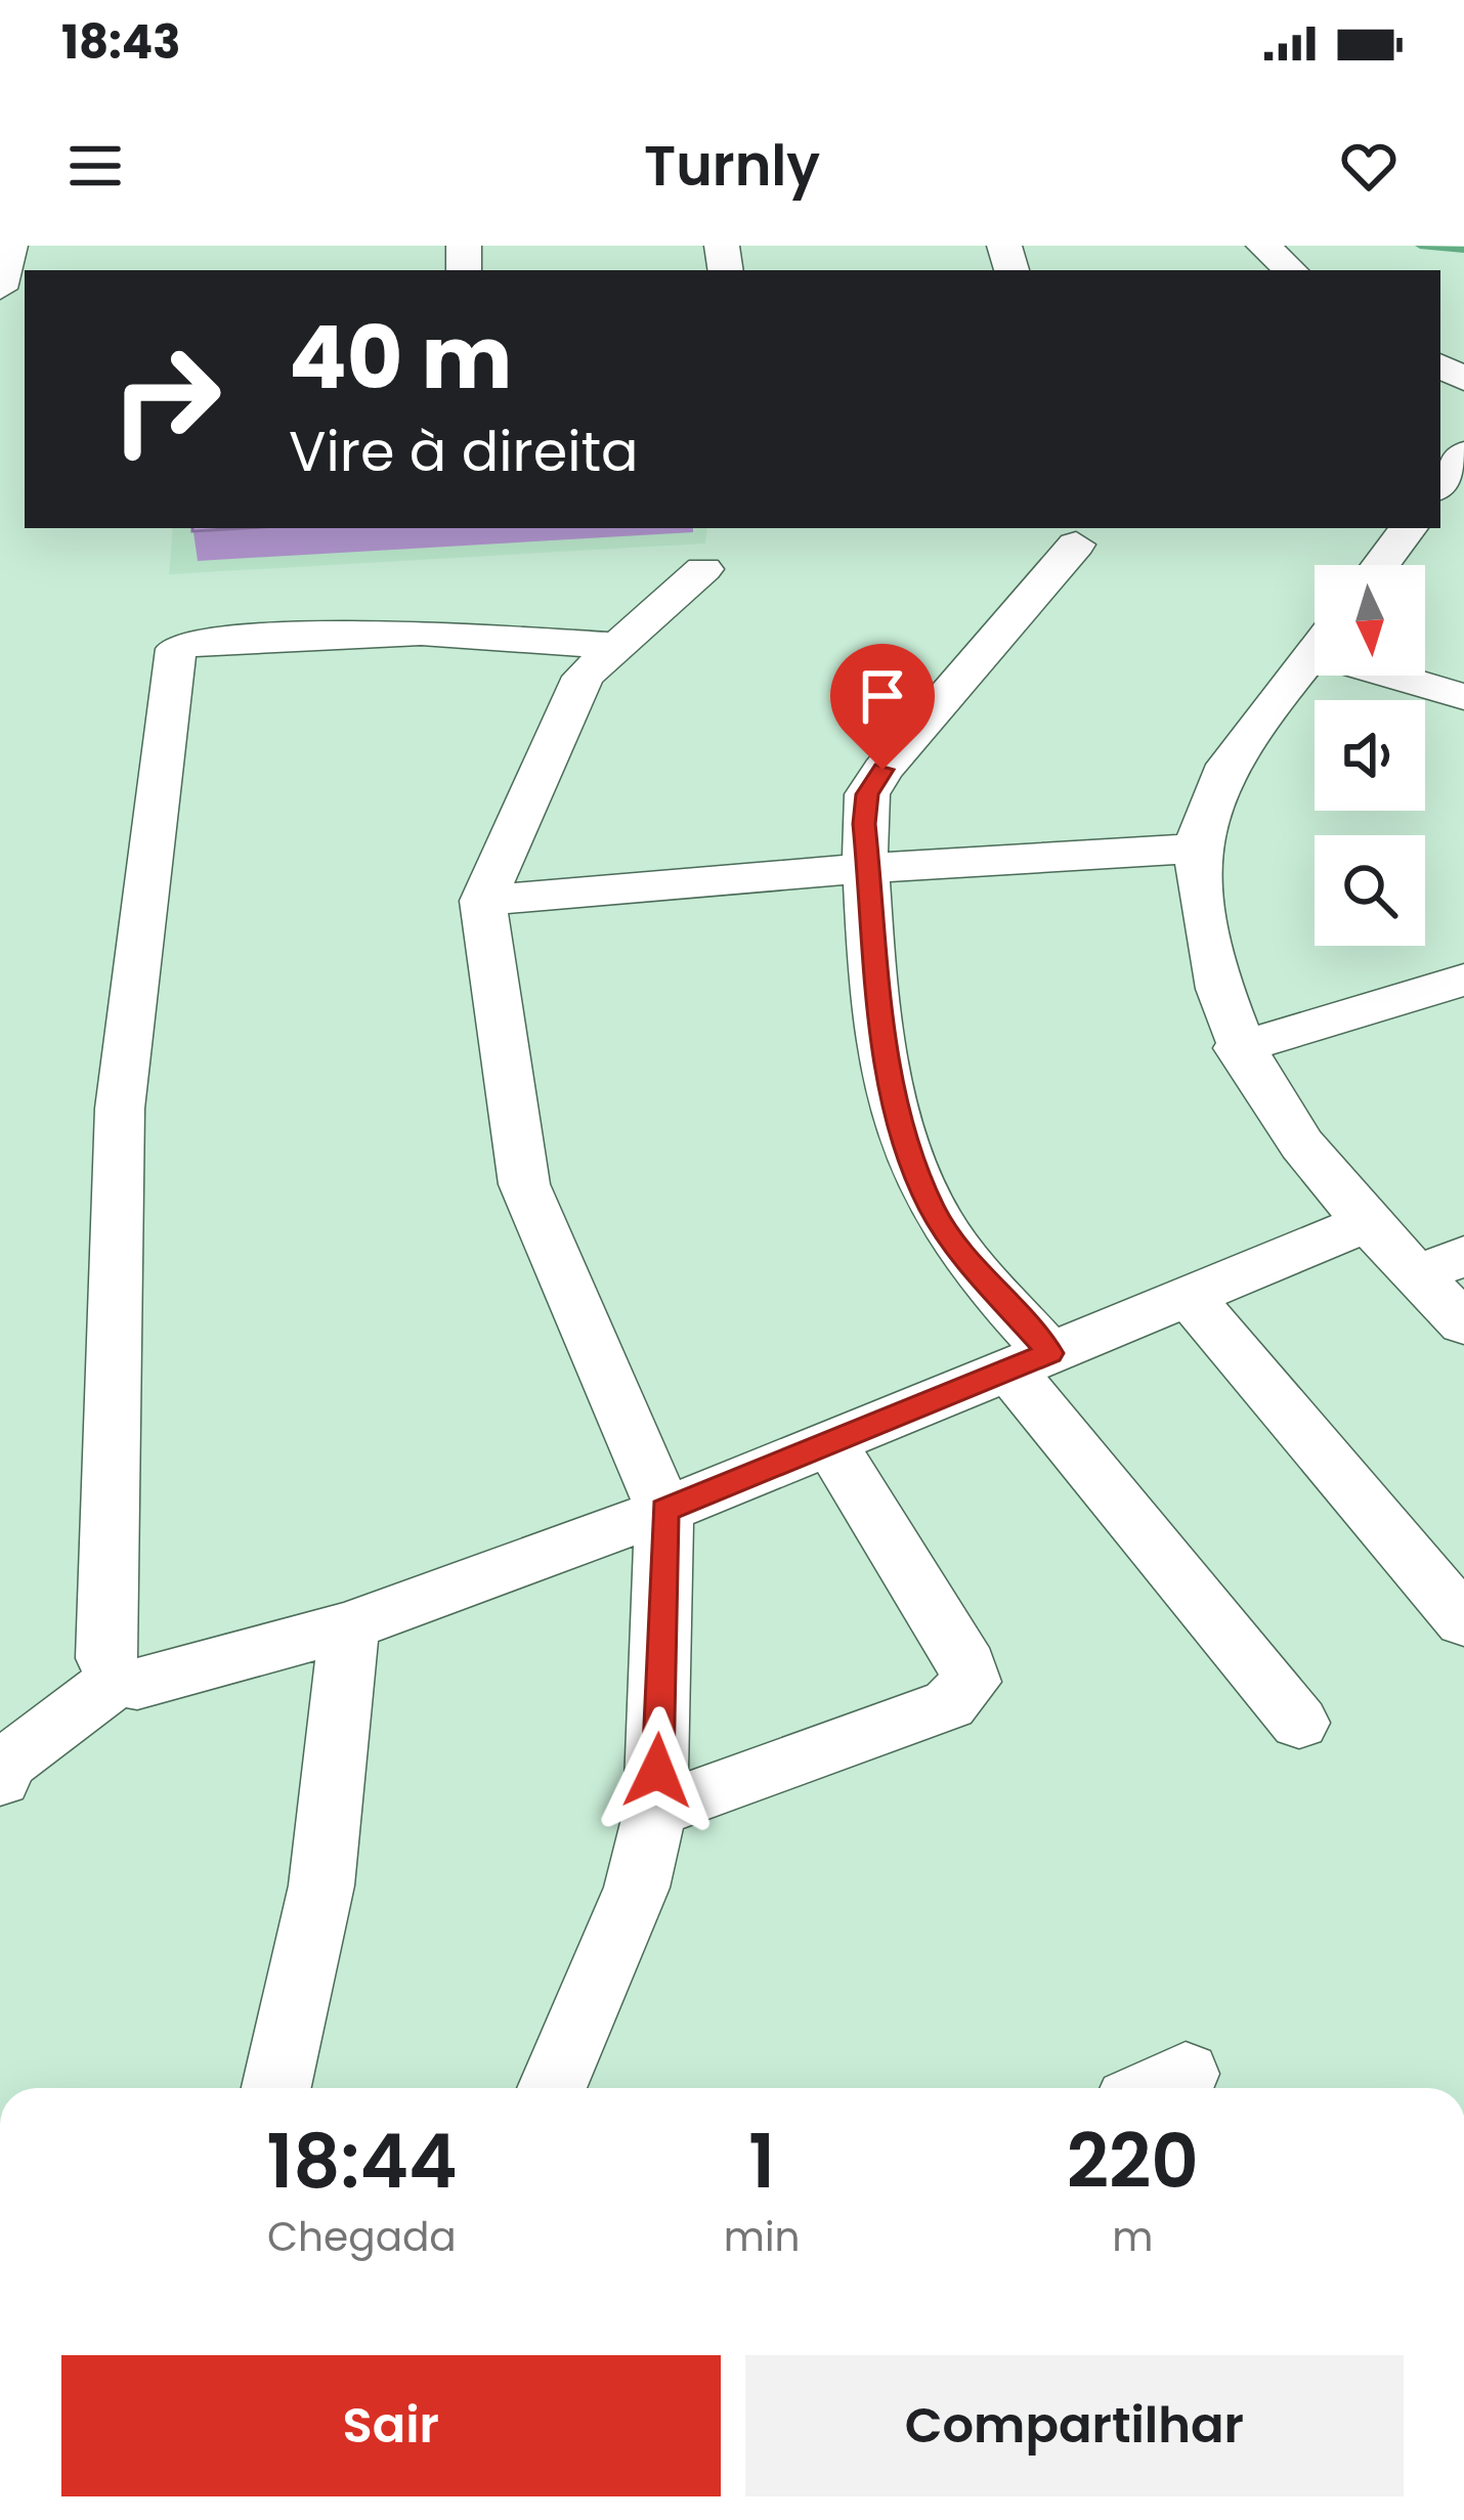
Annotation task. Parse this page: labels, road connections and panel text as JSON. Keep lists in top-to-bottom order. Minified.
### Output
{"north":"bottom","page":{"status":"18:43","header":"Turnly","turn":["40 m","Vire à direita"],"eta":["18:44","Chegada","1","min","220","m"],"buttons":["Sair","Compartilhar"]}}
